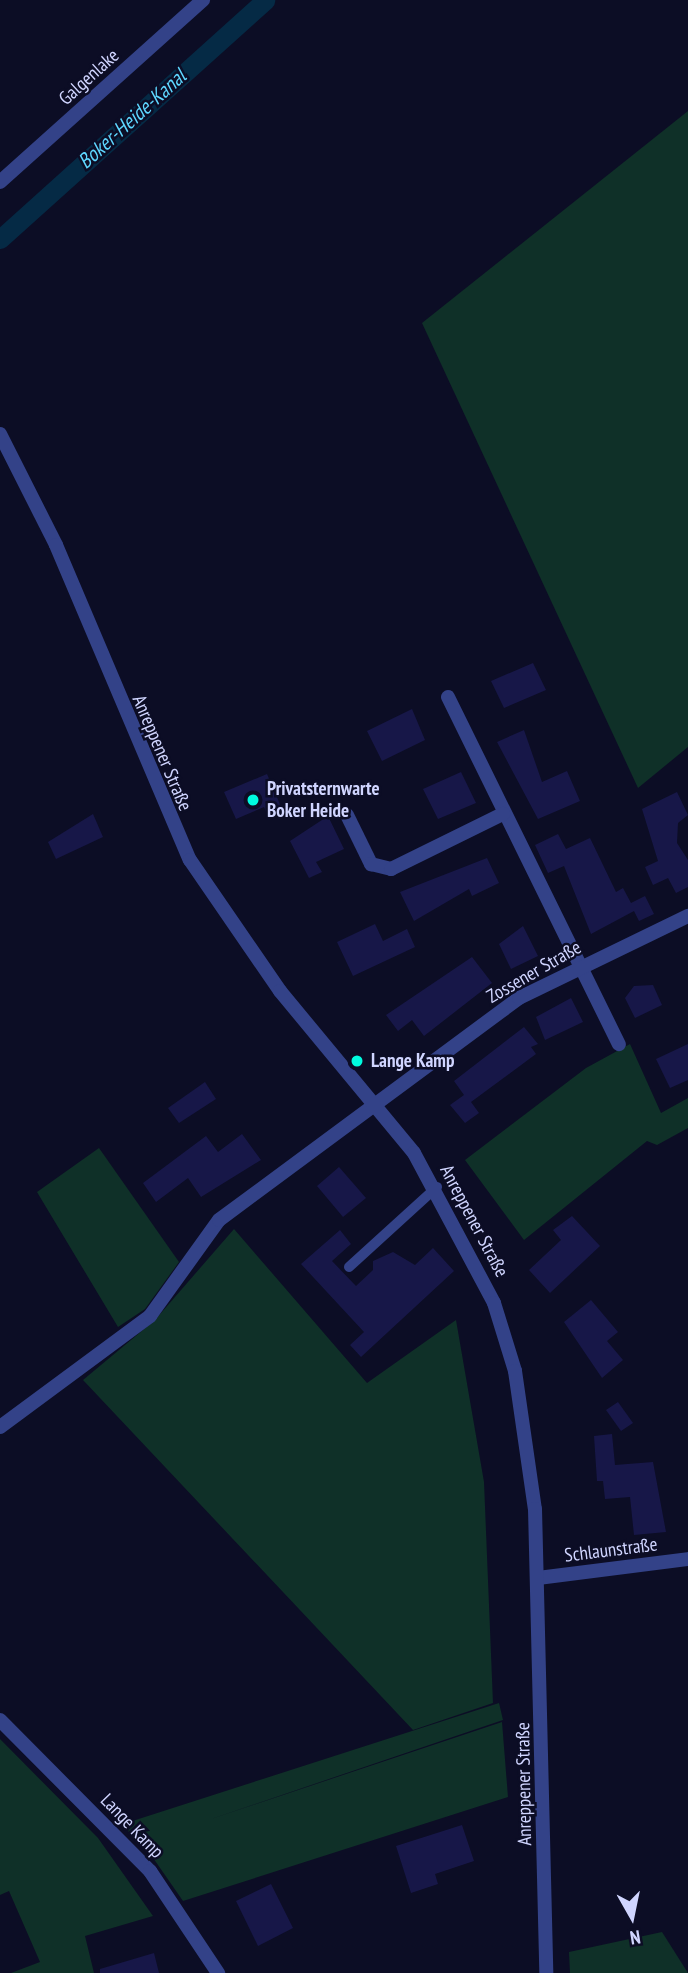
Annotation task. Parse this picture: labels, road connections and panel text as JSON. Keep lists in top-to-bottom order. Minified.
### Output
{"streets":{"street":["Galgenlake","Anreppener Straße","Zossener Straße","Schlaunstraße","Lange Kamp"]},"crossings":[["Anreppener Straße","Zossener Straße"],["Anreppener Straße","Schlaunstraße"]],"water":["Boker-Heide-Kanal"],"places":["Privatsternwarte Boker Heide","Lange Kamp"],"north":"bottom"}
